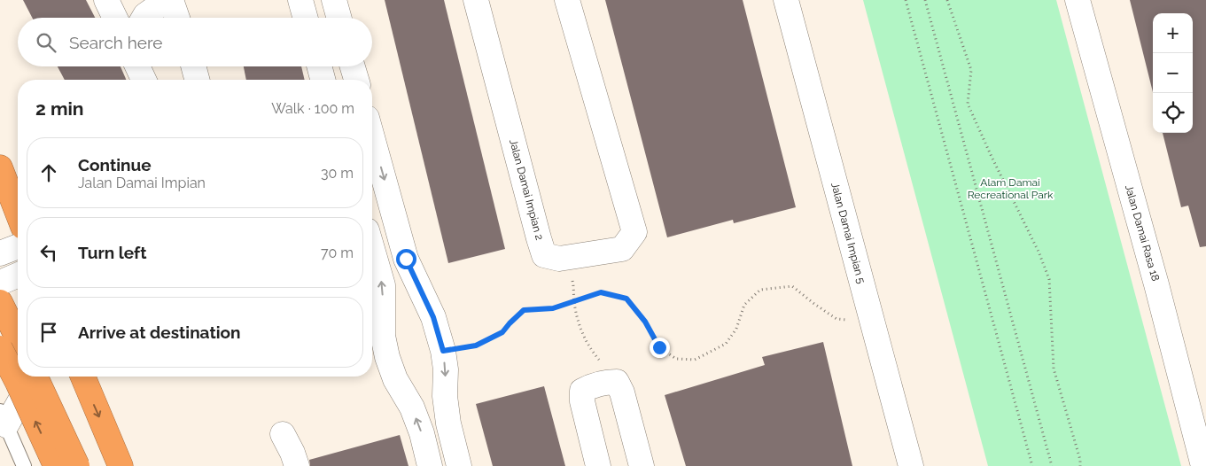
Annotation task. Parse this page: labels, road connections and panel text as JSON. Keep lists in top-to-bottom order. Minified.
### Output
{"streets":{"street":["Jalan Damai Impian 2","Jalan Damai Impian 5","Jalan Damai Rasa 18"]},"parks":["Alam Damai Recreational Park"],"page":{"map_buttons":["+","−"],"search":"Search here","heading":["2 min","Walk · 100 m"],"list":[["Continue","Jalan Damai Impian","30 m"],["Turn left","70 m"],"Arrive at destination"]}}
